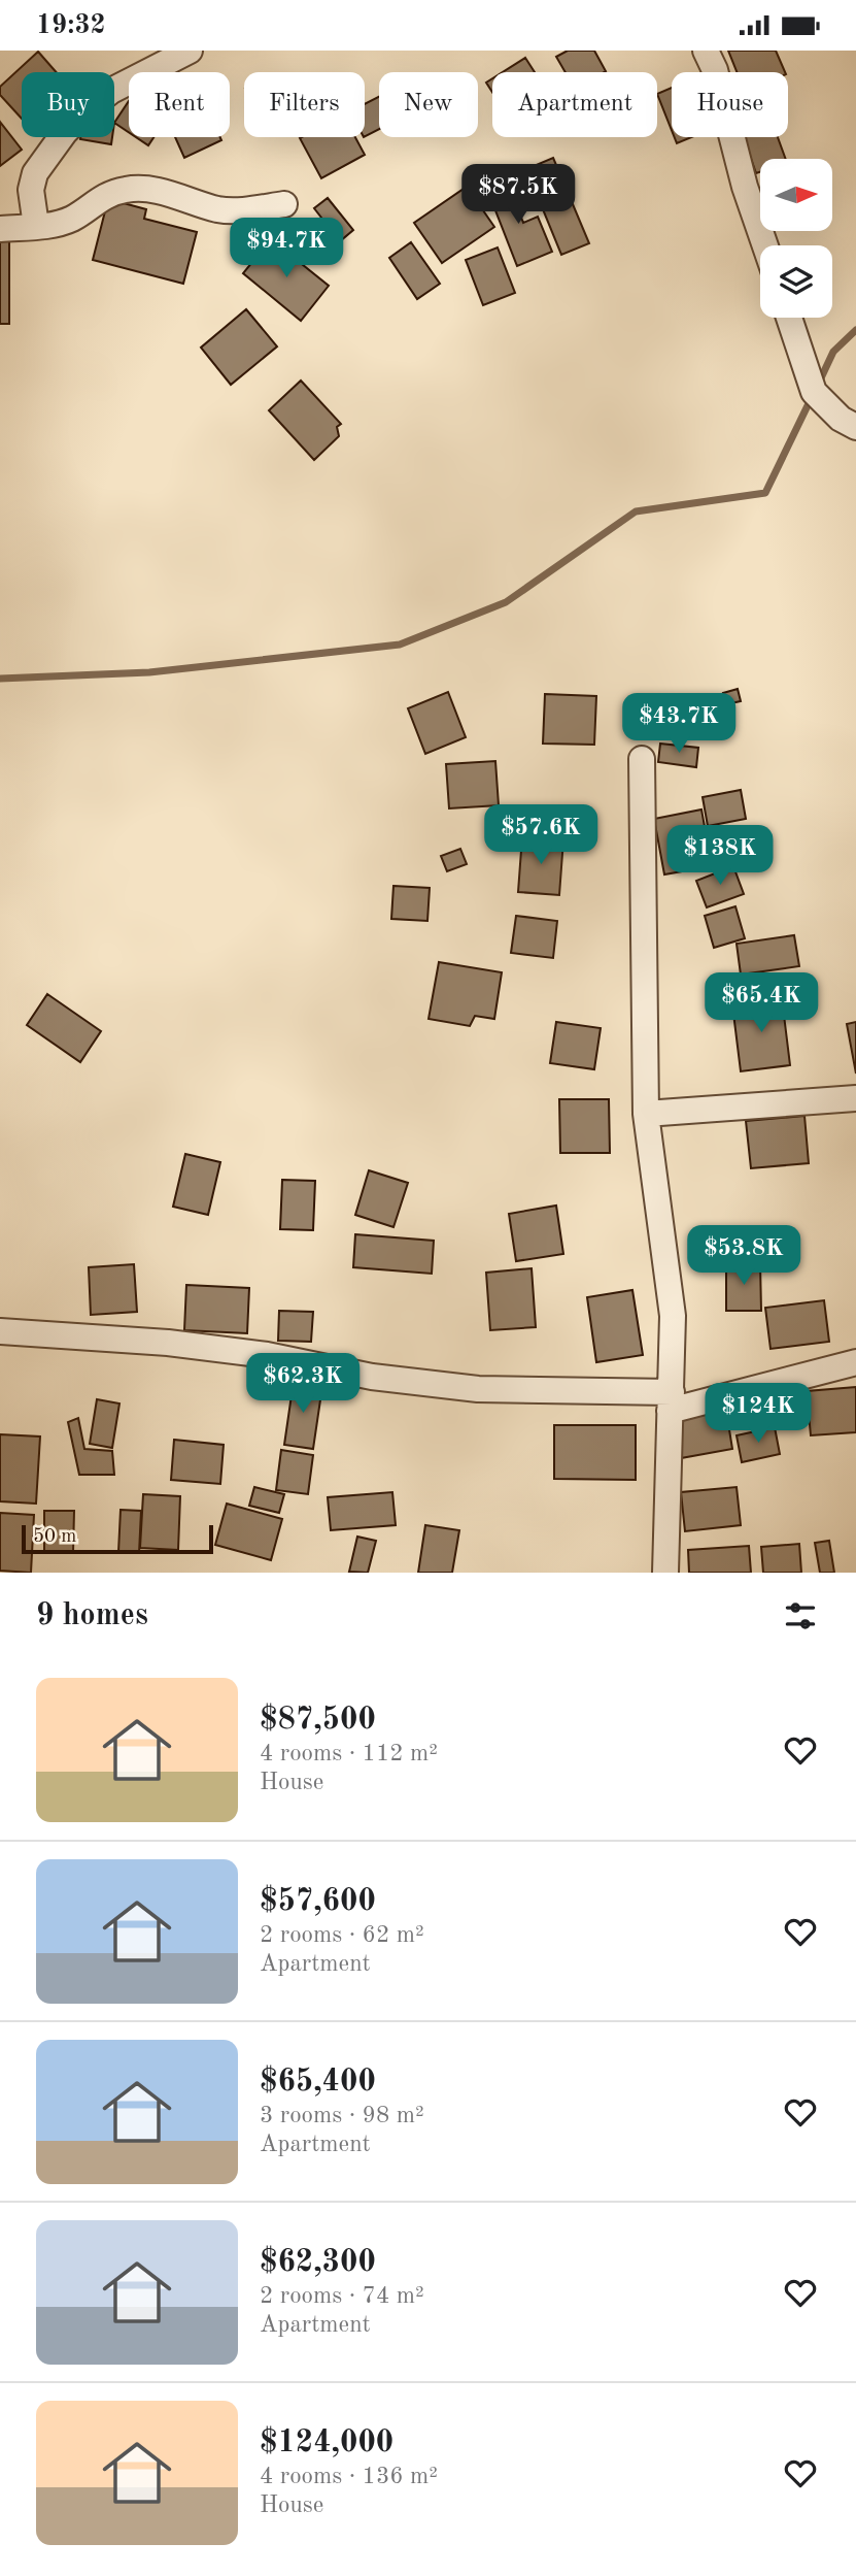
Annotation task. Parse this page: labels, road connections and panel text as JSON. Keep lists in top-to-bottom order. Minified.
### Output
{"scale_bar":"50 m","north":"right","page":{"status":"19:32","chip":["Buy","Rent","Filters","New","Apartment","House"],"price":["$87.5K","$94.7K","$43.7K","$57.6K","$138K","$65.4K","$53.8K","$62.3K","$124K"],"scale":"50 m","heading":"9 homes","list":[{"name":"$87,500","note":"4 rooms · 112 m² · House"},{"name":"$57,600","note":"2 rooms · 62 m² · Apartment"},{"name":"$65,400","note":"3 rooms · 98 m² · Apartment"},{"name":"$62,300","note":"2 rooms · 74 m² · Apartment"},{"name":"$124,000","note":"4 rooms · 136 m² · House"}]}}
